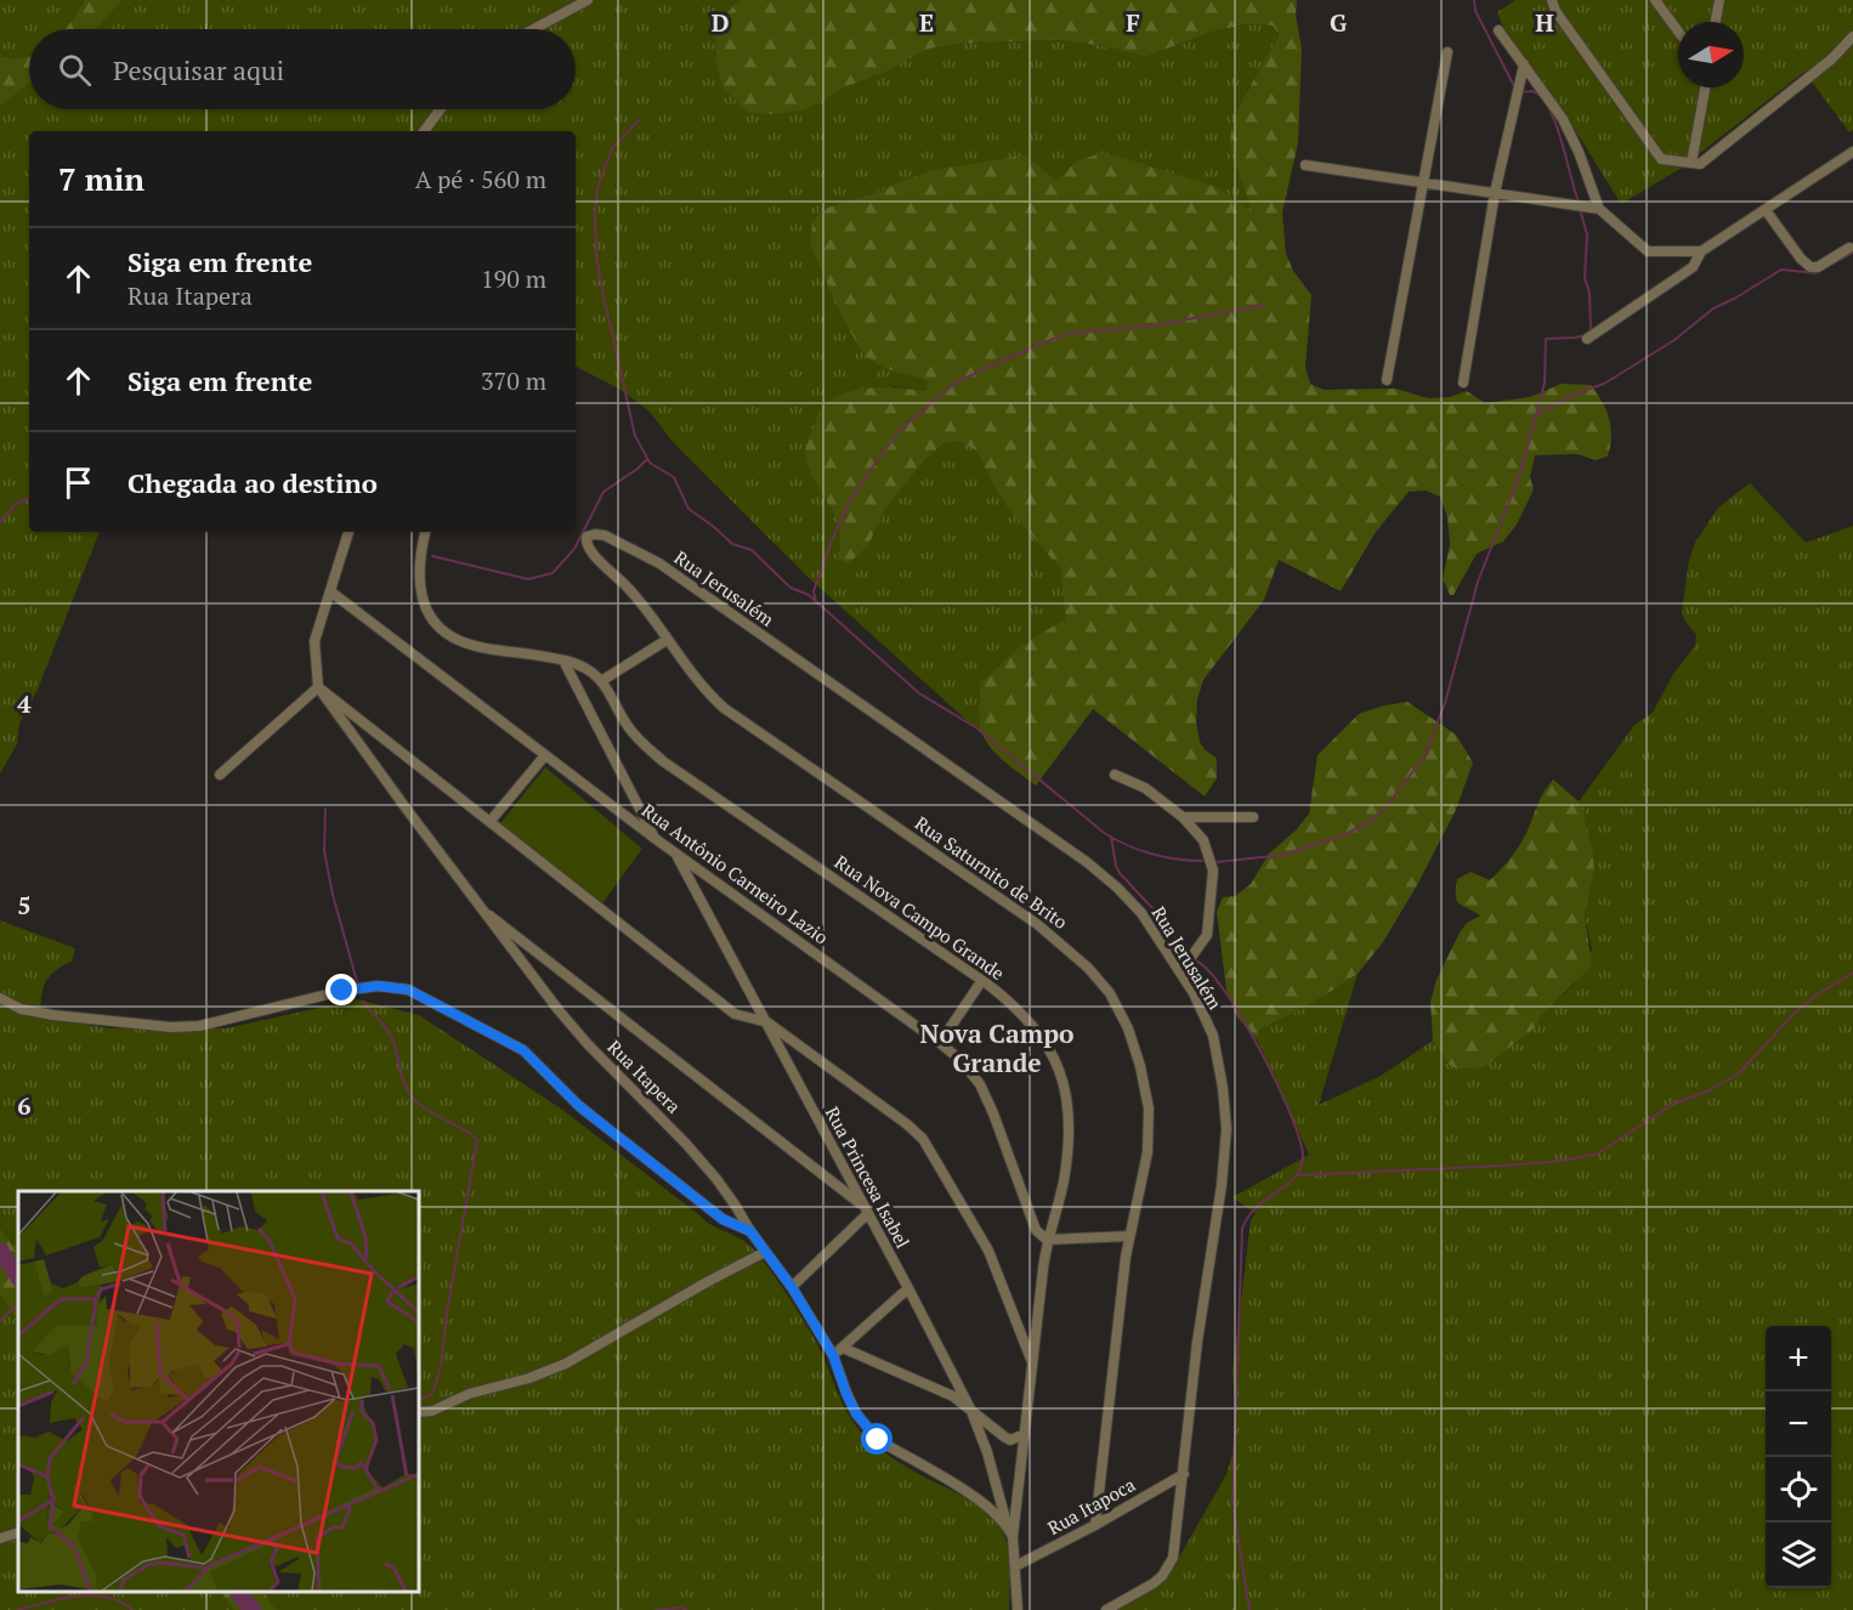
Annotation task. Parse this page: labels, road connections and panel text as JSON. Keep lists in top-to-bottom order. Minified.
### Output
{"streets":{"street":["Rua Jerusalém","Rua Saturnito de Brito","Rua Antônio Carneiro Lazio","Rua Nova Campo Grande","Rua Itapera","Rua Princesa Isabel","Rua Itapoca"]},"crossings":[["Rua Jerusalém","Rua Saturnito de Brito"],["Rua Jerusalém","Rua Itapoca"],["Rua Saturnito de Brito","Rua Itapoca"],["Rua Antônio Carneiro Lazio","Rua Nova Campo Grande"],["Rua Antônio Carneiro Lazio","Rua Princesa Isabel"],["Rua Nova Campo Grande","Rua Itapera"],["Rua Itapera","Rua Princesa Isabel"],["Rua Itapera","Rua Itapoca"]],"districts":["Nova Campo Grande"],"north":"right","page":{"search":"Pesquisar aqui","heading":["7 min","A pé · 560 m"],"list":[["Siga em frente","Rua Itapera","190 m"],["Siga em frente","370 m"],"Chegada ao destino"],"map_buttons":["+","−"]},"grid":{"columns":["D","E","F","G","H"],"rows":["4","5","6"]}}
